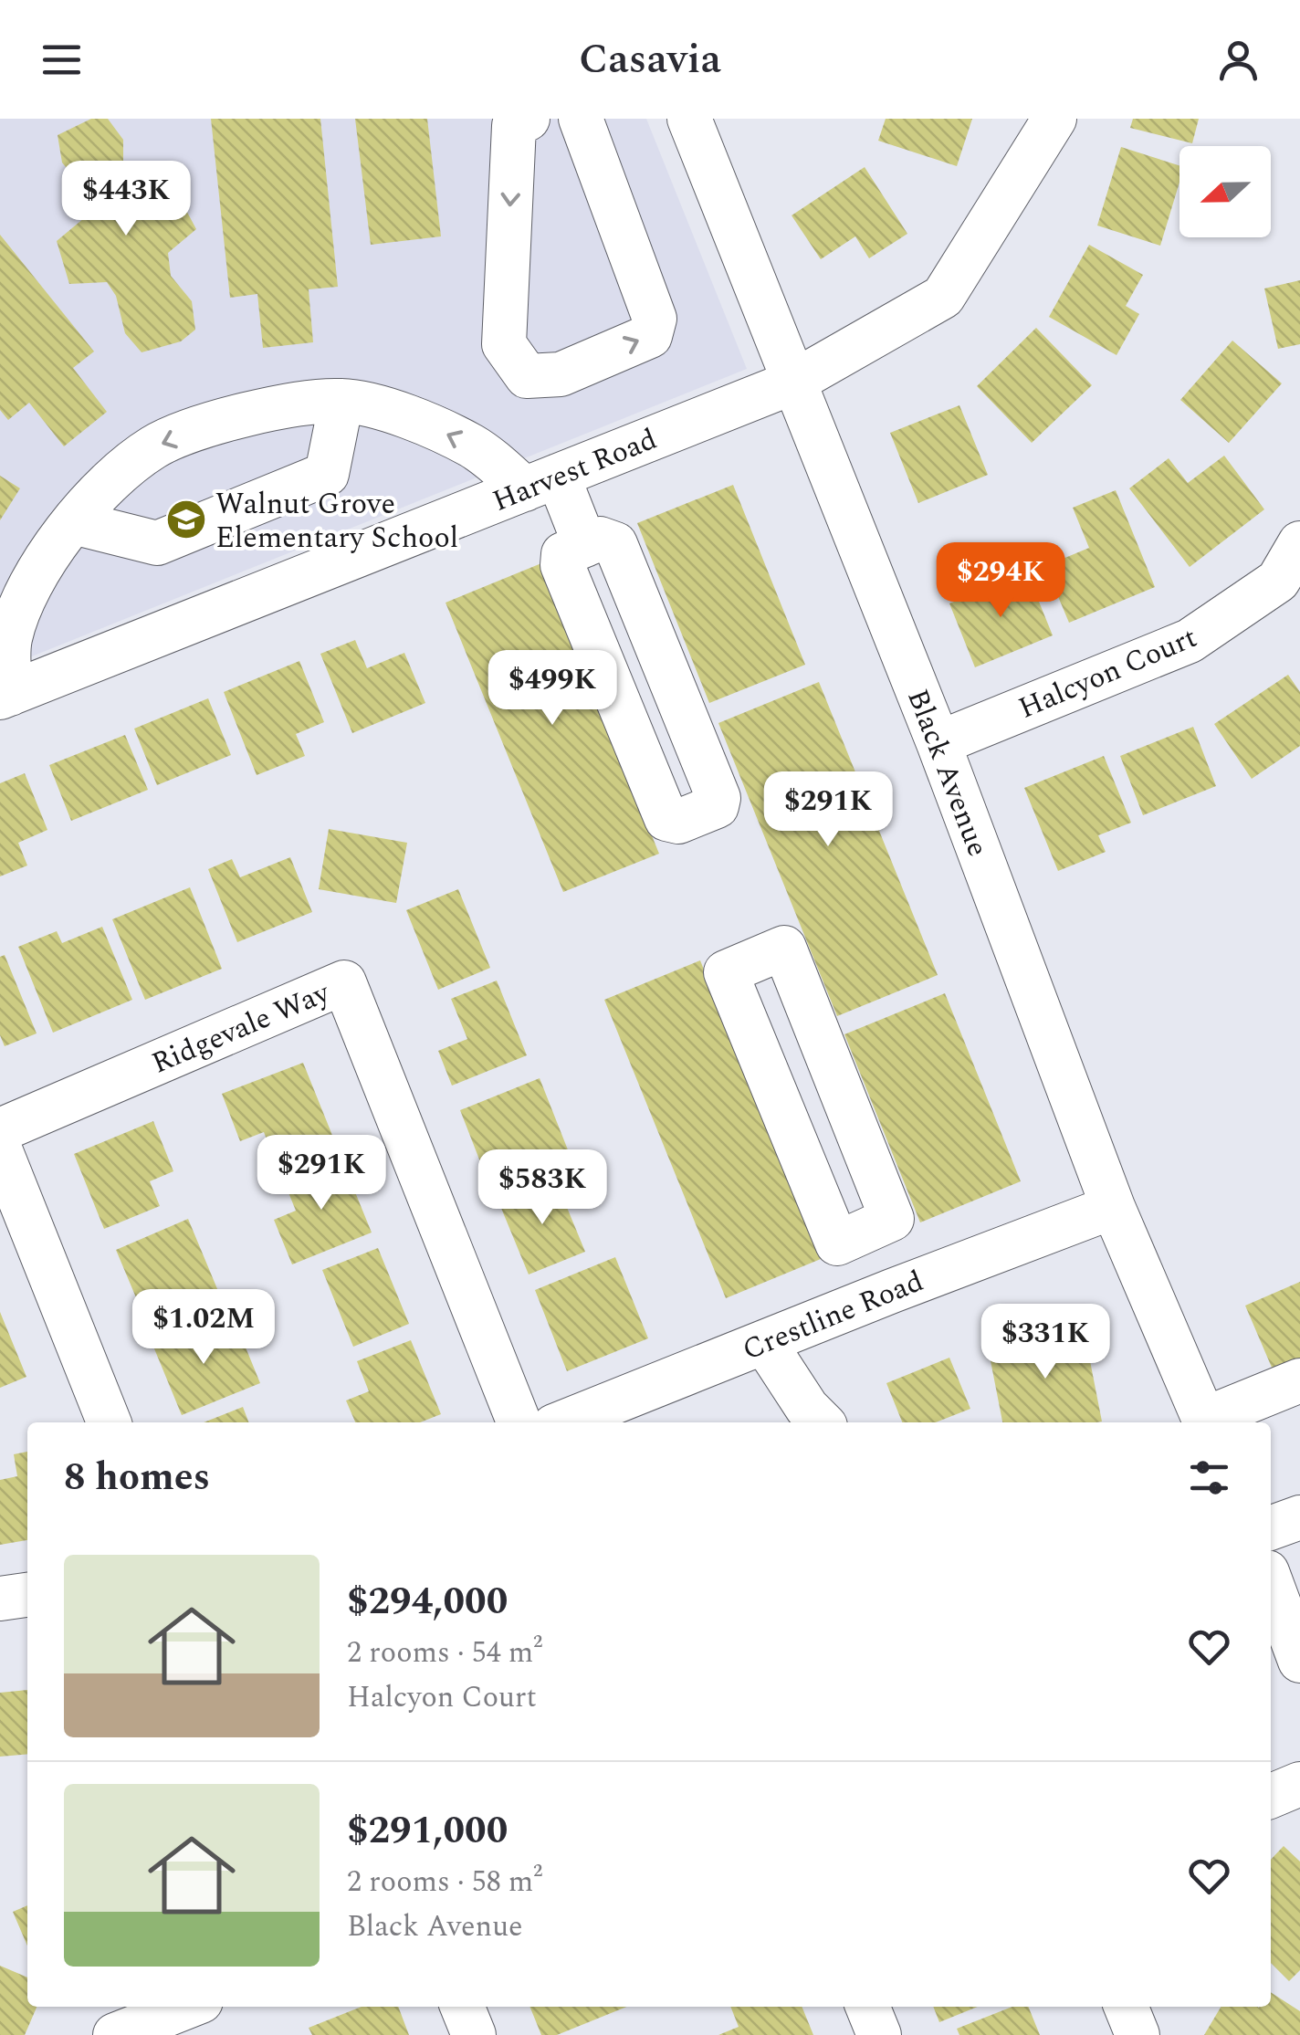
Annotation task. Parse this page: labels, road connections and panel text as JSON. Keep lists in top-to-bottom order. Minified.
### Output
{"streets":{"street":["Harvest Road","Halcyon Court","Black Avenue","Ridgevale Way","Crestline Road"]},"crossings":[["Harvest Road","Black Avenue"],["Halcyon Court","Black Avenue"],["Black Avenue","Crestline Road"]],"places":{"school or university":["Walnut Grove Elementary School"]},"north":"left","page":{"header":"Casavia","price":["$443K","$294K","$499K","$291K","$291K","$583K","$1.02M","$331K"],"heading":"8 homes","list":[{"name":"$294,000","note":"2 rooms · 54 m² · Halcyon Court"},{"name":"$291,000","note":"2 rooms · 58 m² · Black Avenue"}]}}
